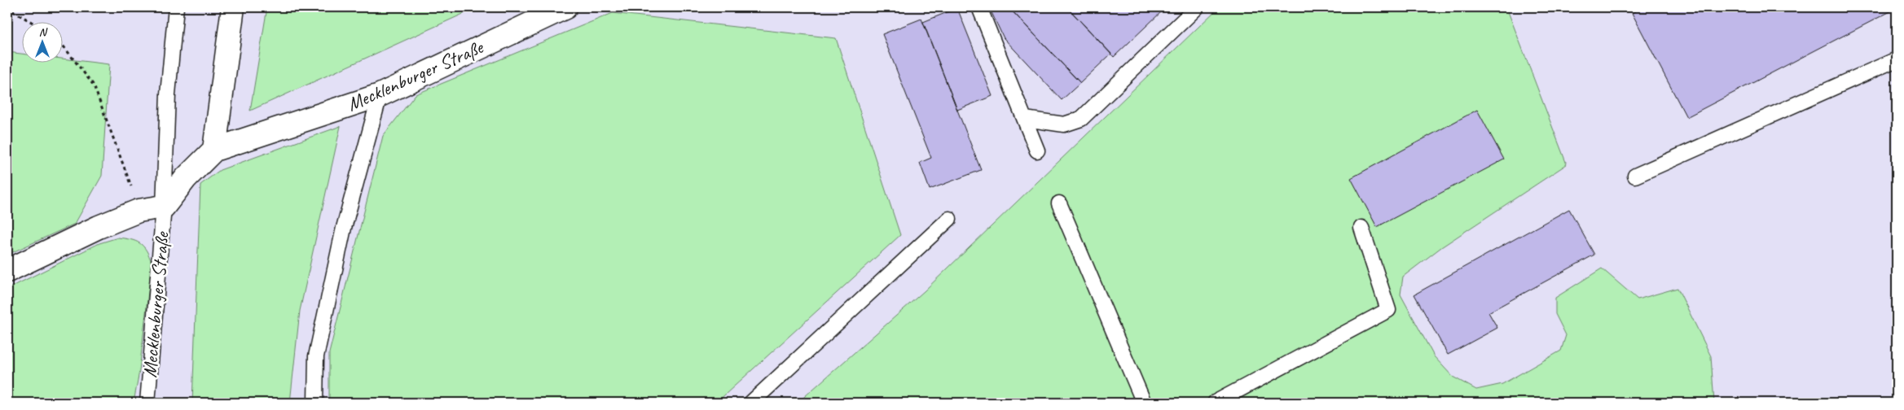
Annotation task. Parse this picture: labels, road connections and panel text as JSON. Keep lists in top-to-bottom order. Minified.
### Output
{"streets":{"street":["Mecklenburger Straße"]},"north":"top"}
